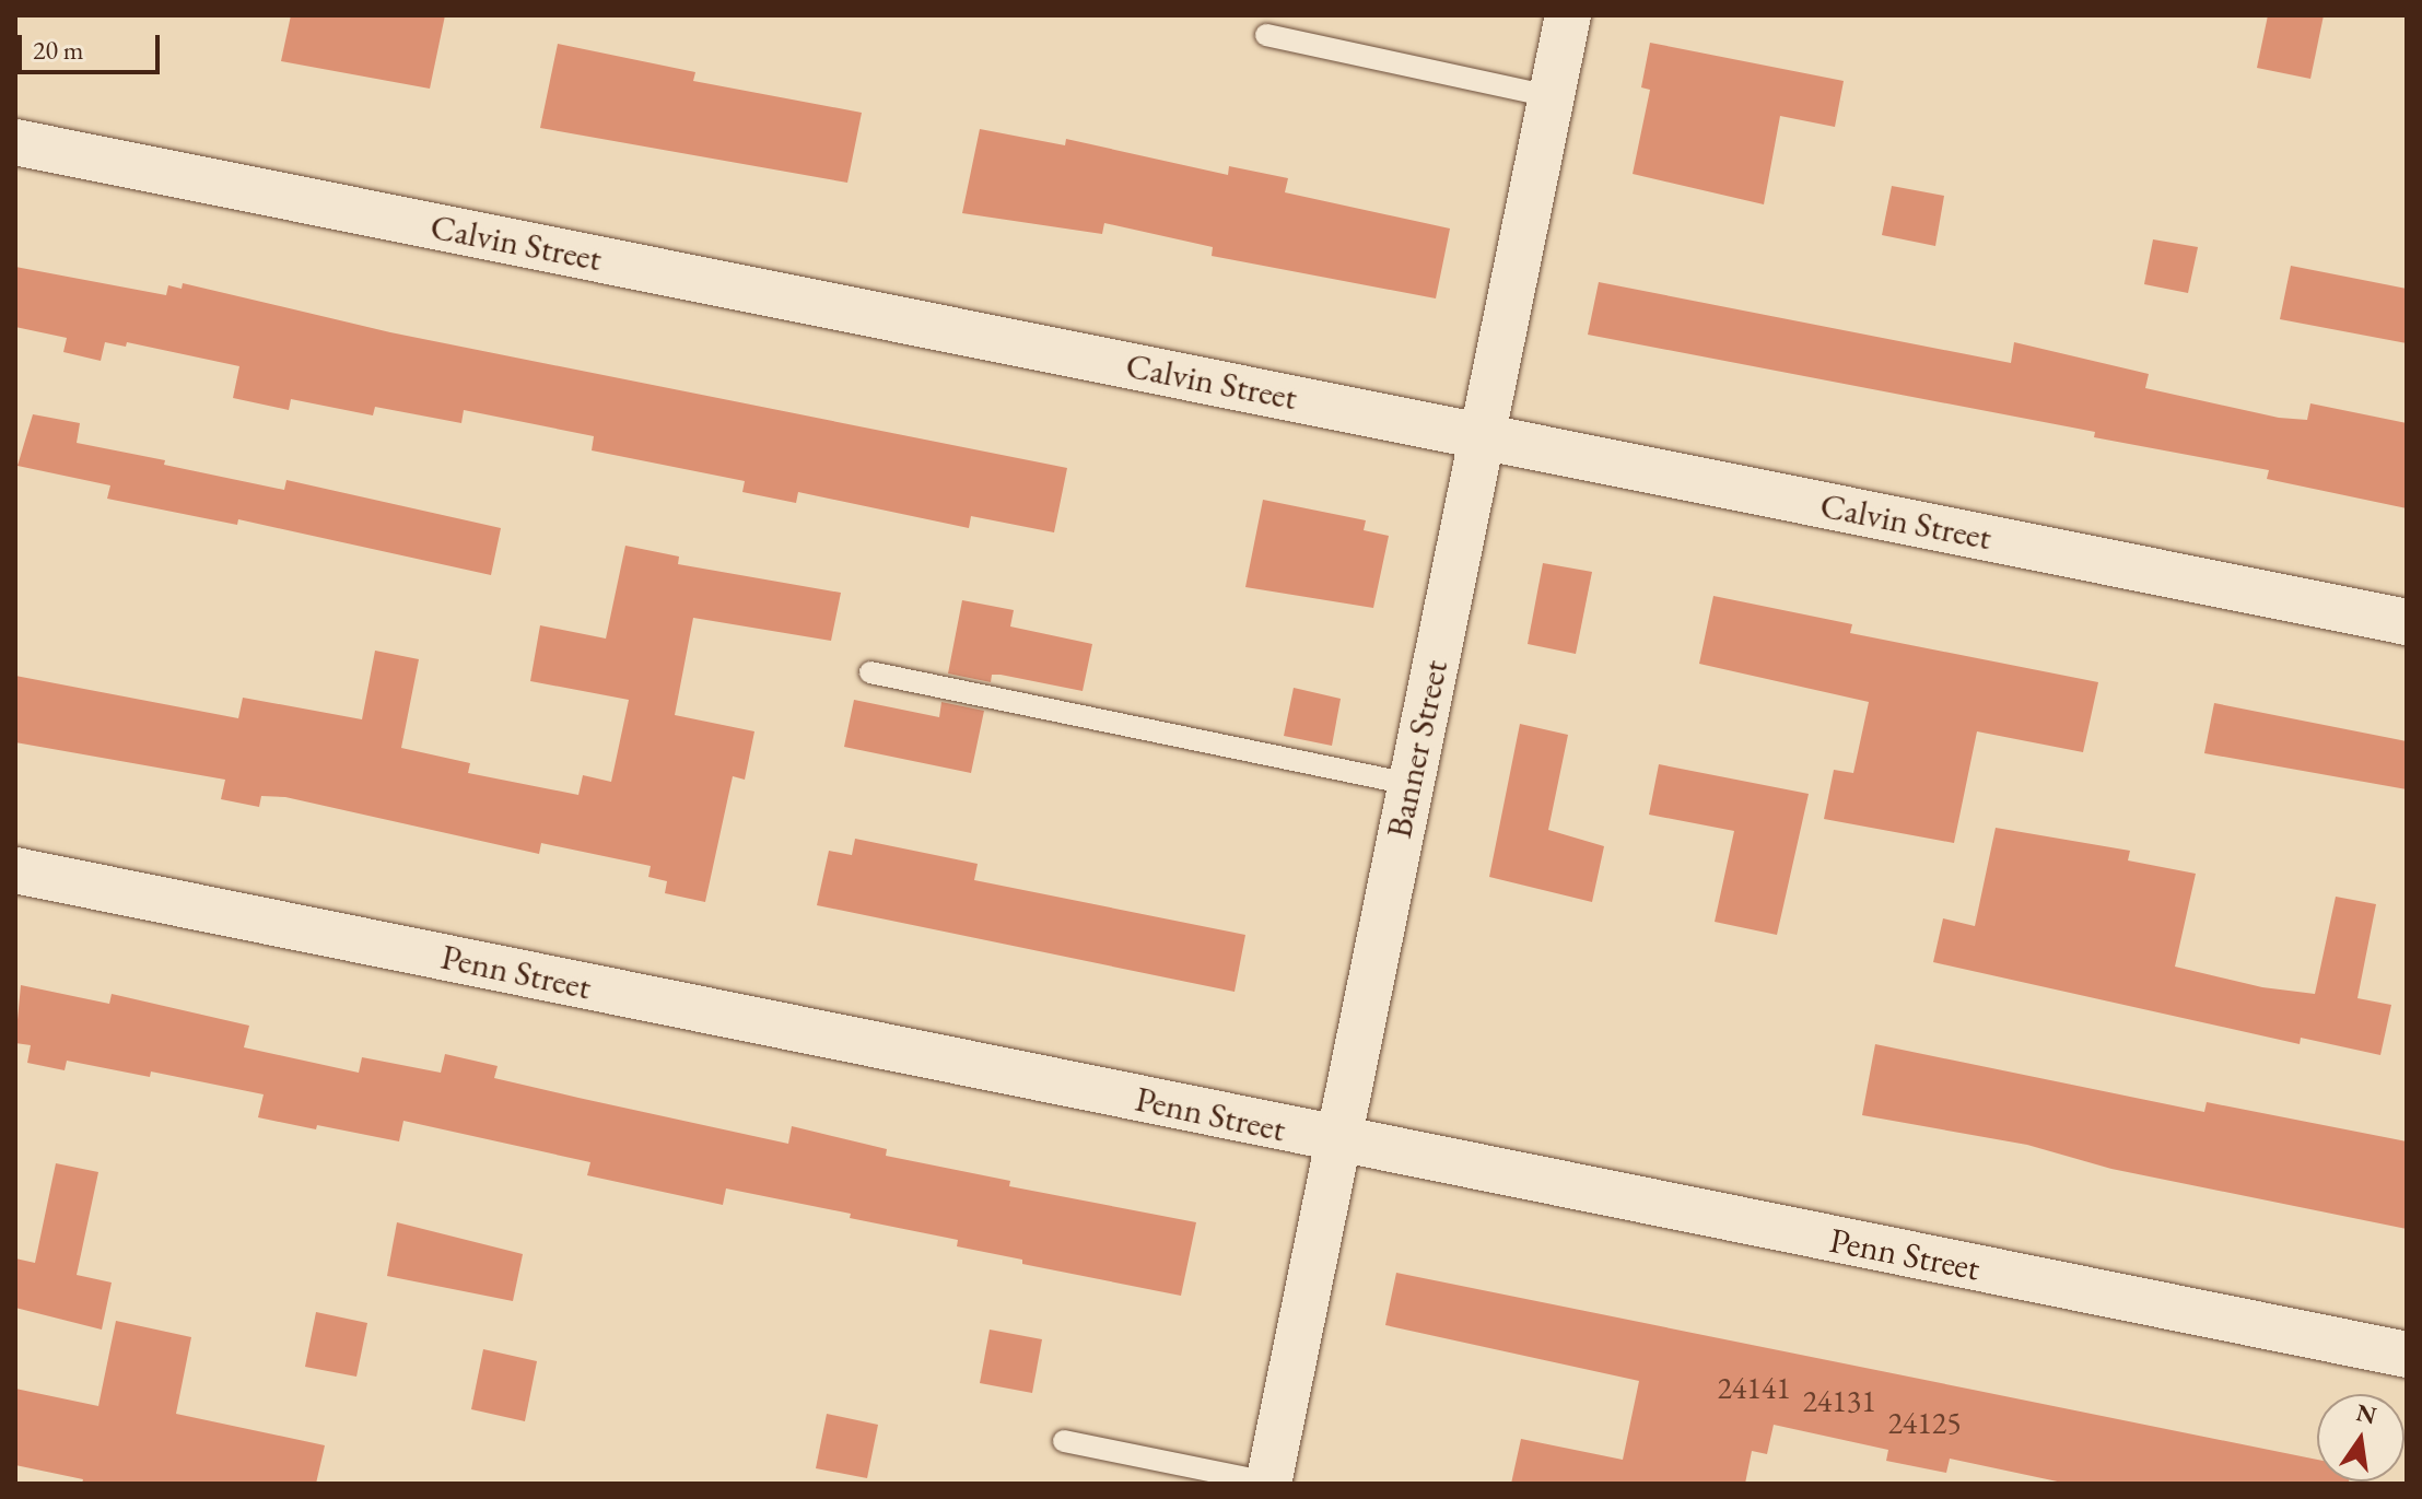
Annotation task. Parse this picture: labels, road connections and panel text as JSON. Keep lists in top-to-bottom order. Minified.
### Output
{"streets":{"street":["Calvin Street","Banner Street","Penn Street"]},"crossings":[["Calvin Street","Banner Street"],["Banner Street","Penn Street"]],"house_numbers":["24141","24131","24125"],"scale_bar":"20 m","north":"top"}
